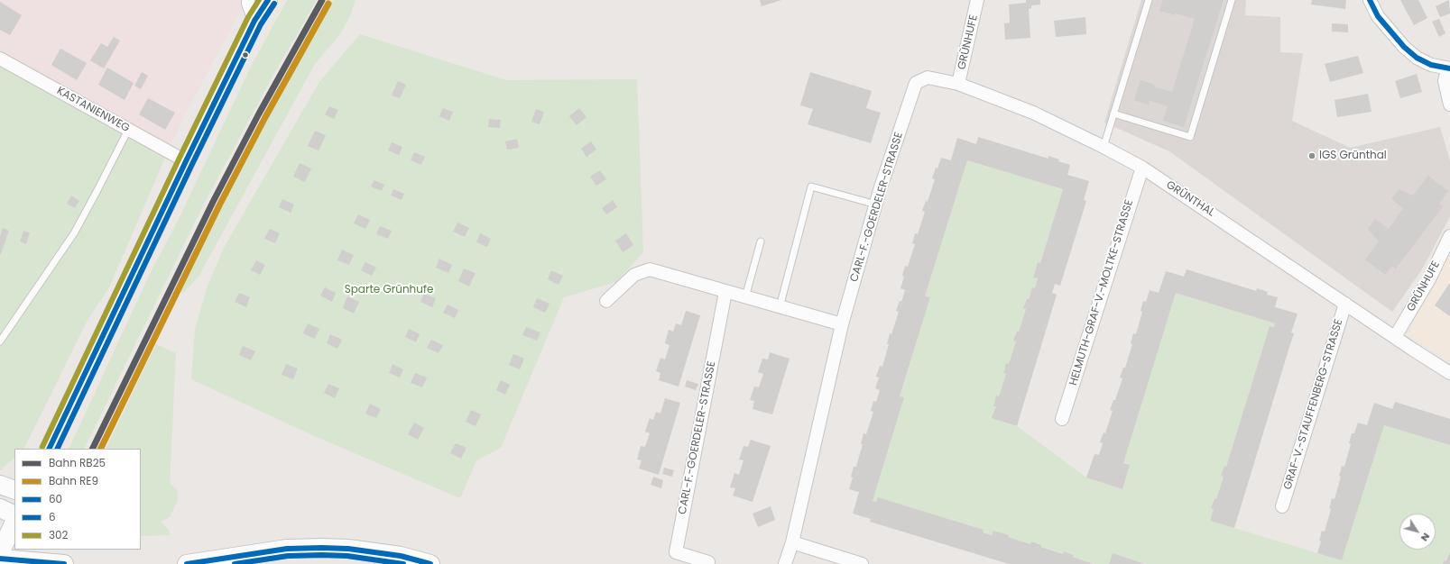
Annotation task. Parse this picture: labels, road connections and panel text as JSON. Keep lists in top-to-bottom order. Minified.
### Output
{"streets":{"street":["GRÜNHUFE","KASTANIENWEG","GRÜNTHAL","CARL-F.-GOERDELER-STRASSE","HELMUTH-GRAF-V.-MOLTKE-STRASSE","GRAF-V.-STAUFFENBERG-STRASSE"]},"crossings":[["GRÜNHUFE","GRÜNTHAL"],["GRÜNTHAL","CARL-F.-GOERDELER-STRASSE"],["GRÜNTHAL","HELMUTH-GRAF-V.-MOLTKE-STRASSE"],["GRÜNTHAL","GRAF-V.-STAUFFENBERG-STRASSE"]],"parks":["Sparte Grünhufe"],"places":["IGS Grünthal"],"lines":["rail line RB25","transit line 60","transit line 302","rail line RE9","transit line 6"],"legend":["Bahn RB25","Bahn RE9","60","6","302"],"north":"bottom right"}
